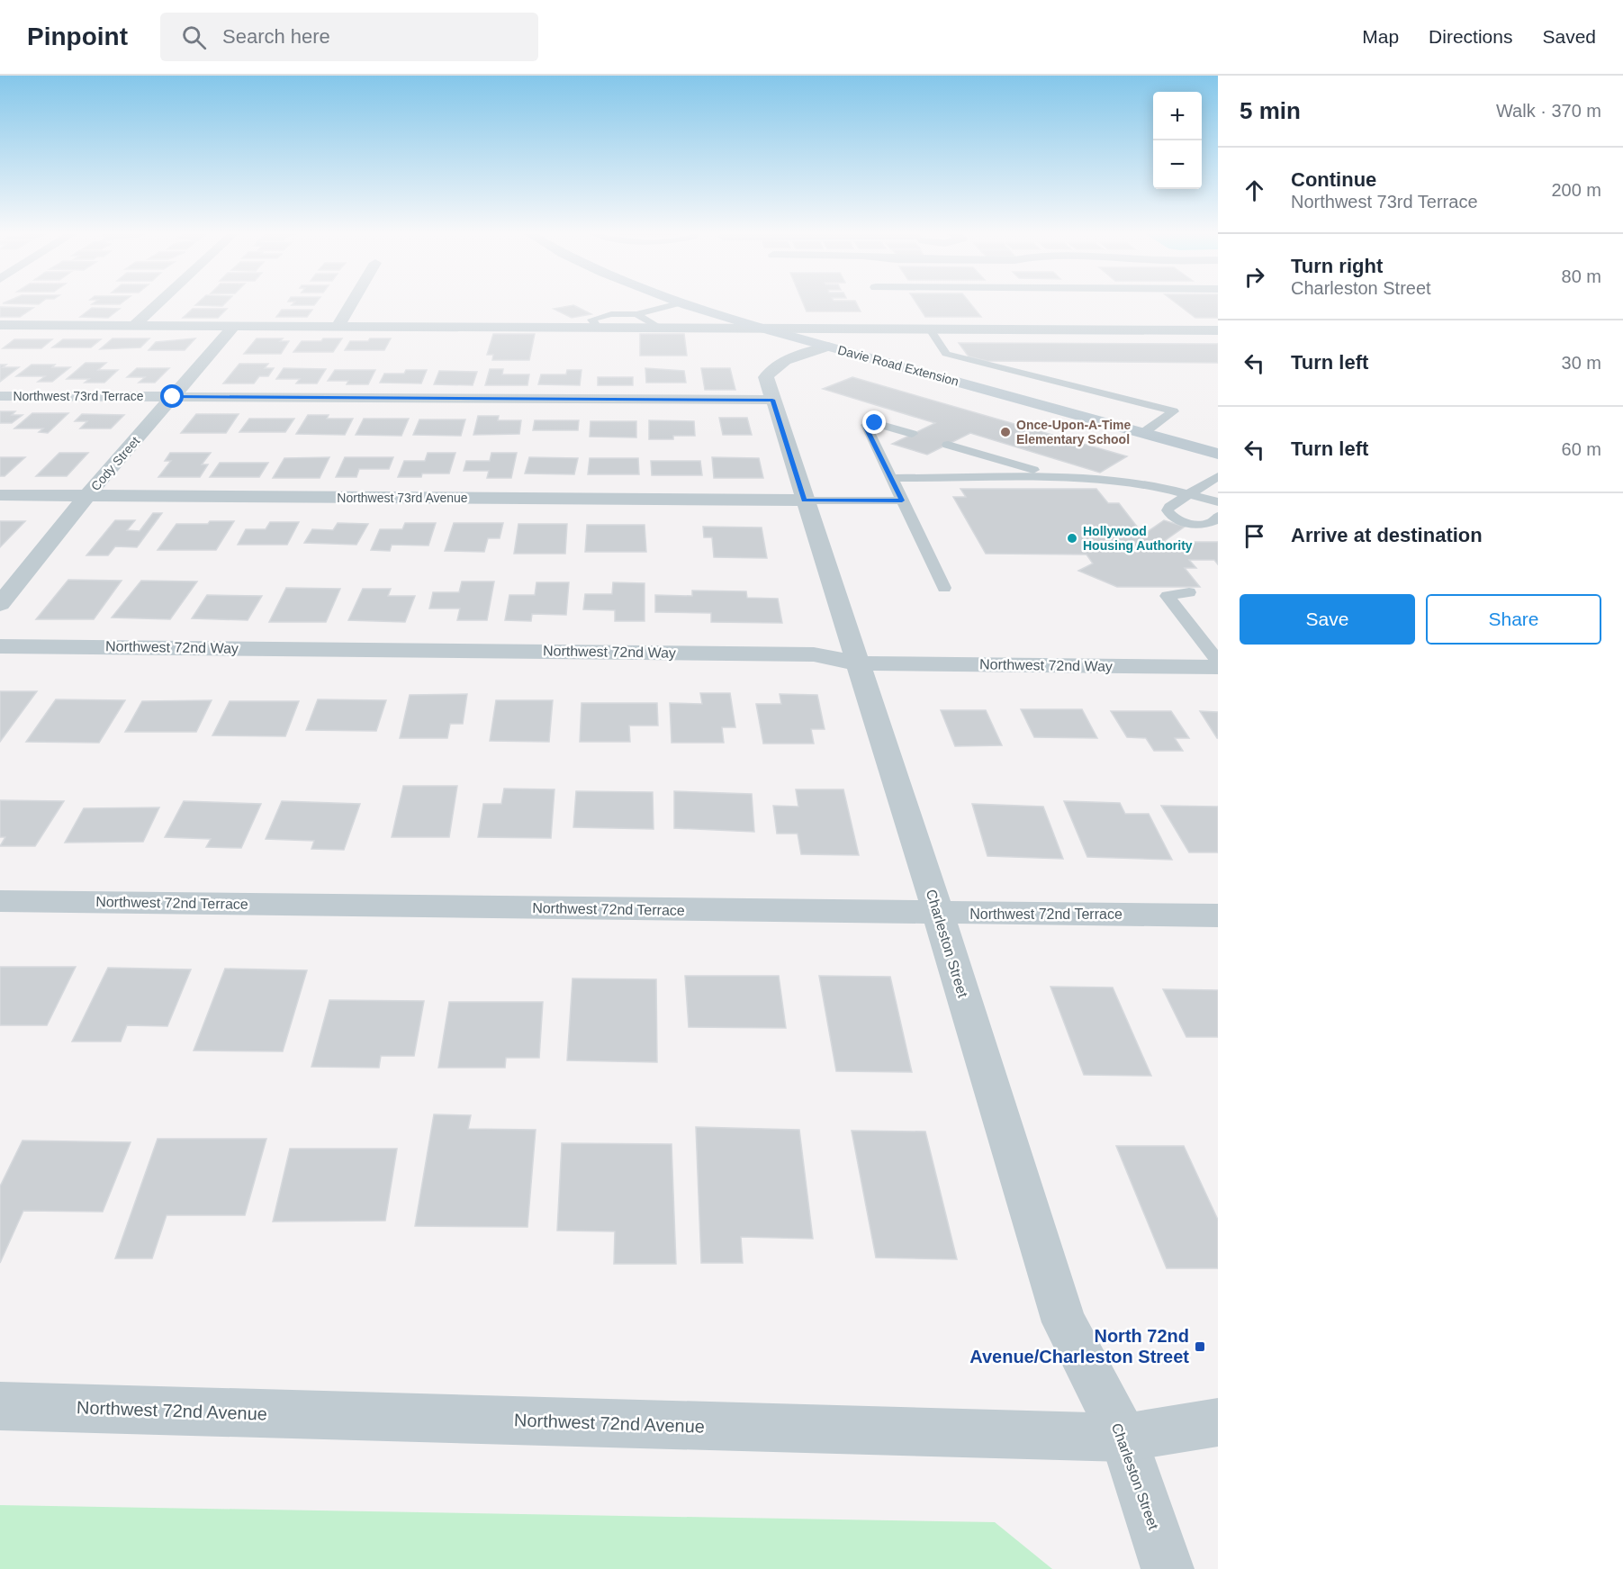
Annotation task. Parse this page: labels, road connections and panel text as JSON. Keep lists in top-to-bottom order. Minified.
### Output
{"streets":{"main road":["Davie Road Extension"],"street":["Northwest 73rd Terrace","Cody Street","Northwest 73rd Avenue","Northwest 72nd Way","Northwest 72nd Terrace","Charleston Street","Northwest 72nd Avenue"]},"crossings":[["Davie Road Extension","Charleston Street"],["Northwest 73rd Terrace","Cody Street"],["Northwest 73rd Terrace","Charleston Street"],["Cody Street","Northwest 73rd Avenue"],["Northwest 73rd Avenue","Charleston Street"],["Northwest 72nd Way","Charleston Street"],["Northwest 72nd Terrace","Charleston Street"],["Charleston Street","Northwest 72nd Avenue"]],"places":{"other":["Once-Upon-A-Time Elementary School","Hollywood Housing Authority"],"transit":["North 72nd Avenue/Charleston Street"]},"page":{"header":"Pinpoint","search":"Search here","nav":["Map","Directions","Saved"],"heading":["5 min","Walk · 370 m"],"map_buttons":["+","−"],"list":[["Continue","Northwest 73rd Terrace","200 m"],["Turn right","Charleston Street","80 m"],["Turn left","30 m"],["Turn left","60 m"],"Arrive at destination"],"buttons":["Save","Share"]}}
